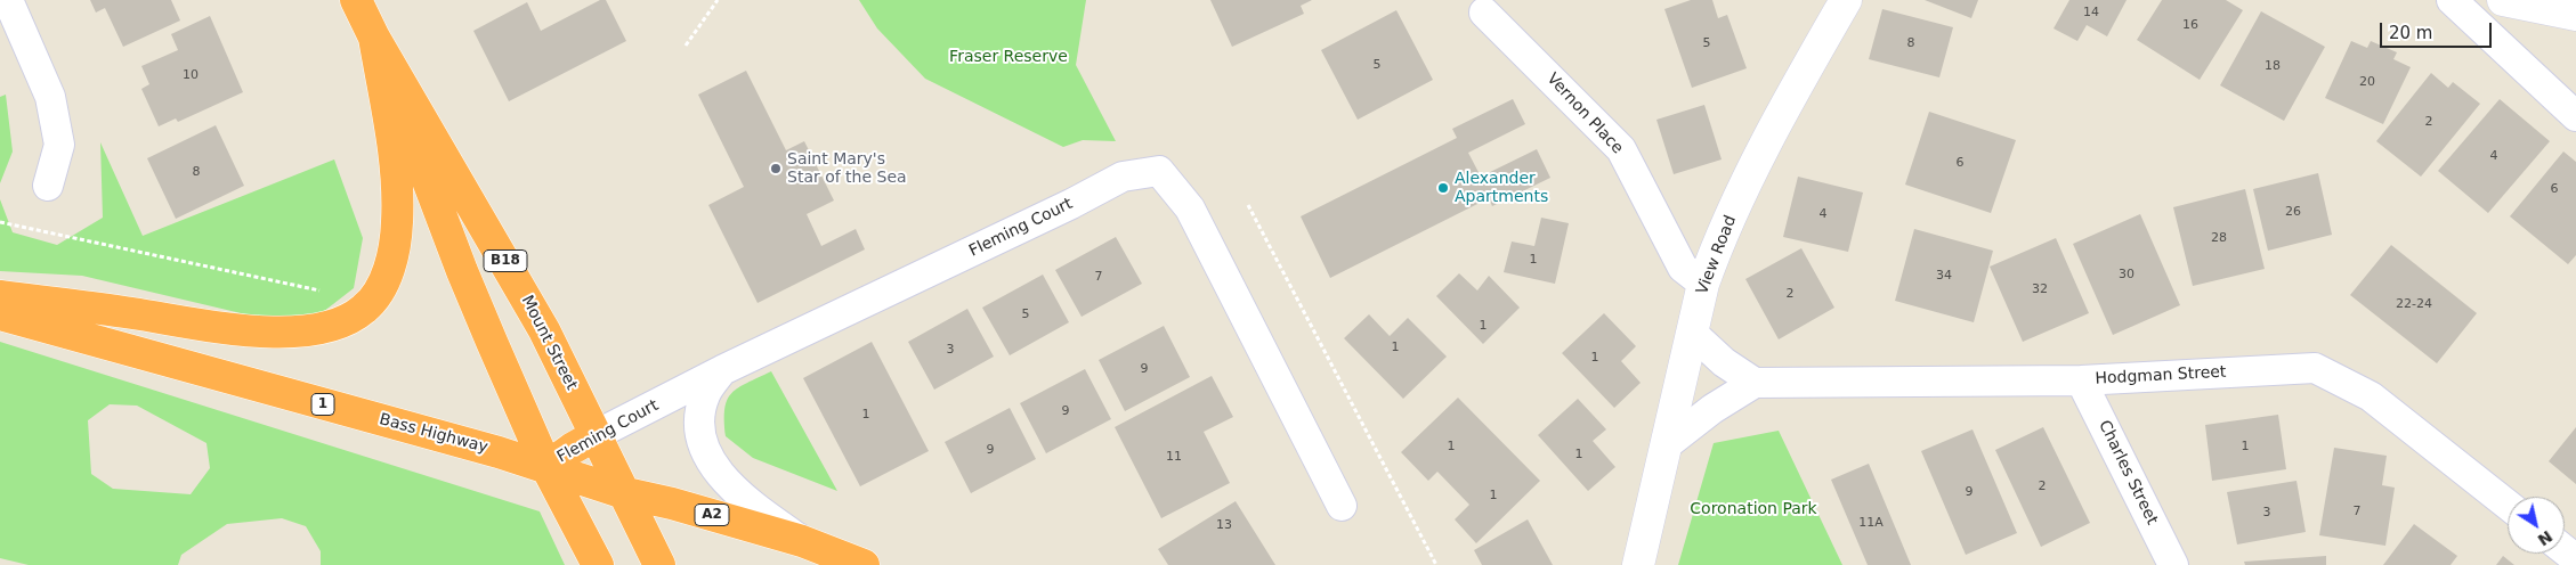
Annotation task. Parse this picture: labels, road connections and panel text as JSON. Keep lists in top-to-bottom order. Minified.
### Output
{"streets":{"highway":["Fleming Court","B18","Mount Street","1","Bass Highway","A2"],"street":["Vernon Place","View Road","Hodgman Street","Charles Street"]},"crossings":[["Vernon Place","View Road"],["Fleming Court","Mount Street"],["Fleming Court","Bass Highway"],["Mount Street","Bass Highway"],["Hodgman Street","Charles Street"]],"parks":["Fraser Reserve","Coronation Park"],"places":["Saint Mary's Star of the Sea","Alexander Apartments"],"house_numbers":["14","16","5","8","5","18","10","20","2","4","6","8","6","26","4","28","1","30","34","7","32","2","22-24","5","1","1","3","1","9","9","1","1","1","9","1","11","2","9","1","7","3","11A","13"],"scale_bar":"20 m","north":"bottom right"}
